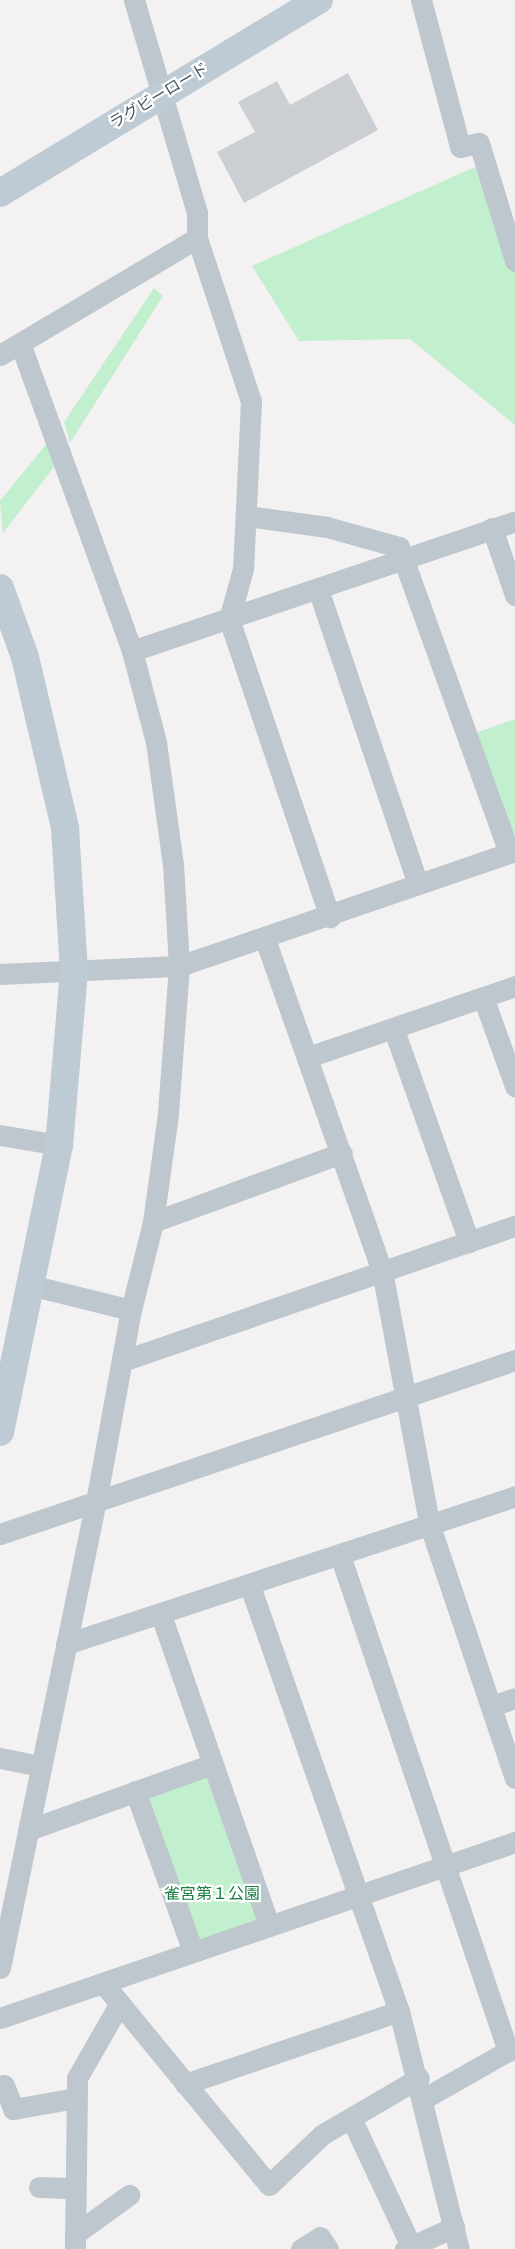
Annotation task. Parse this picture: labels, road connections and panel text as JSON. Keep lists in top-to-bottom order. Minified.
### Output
{"streets":{"street":["ラグビーロード"]},"parks":["雀宮第１公園"]}
